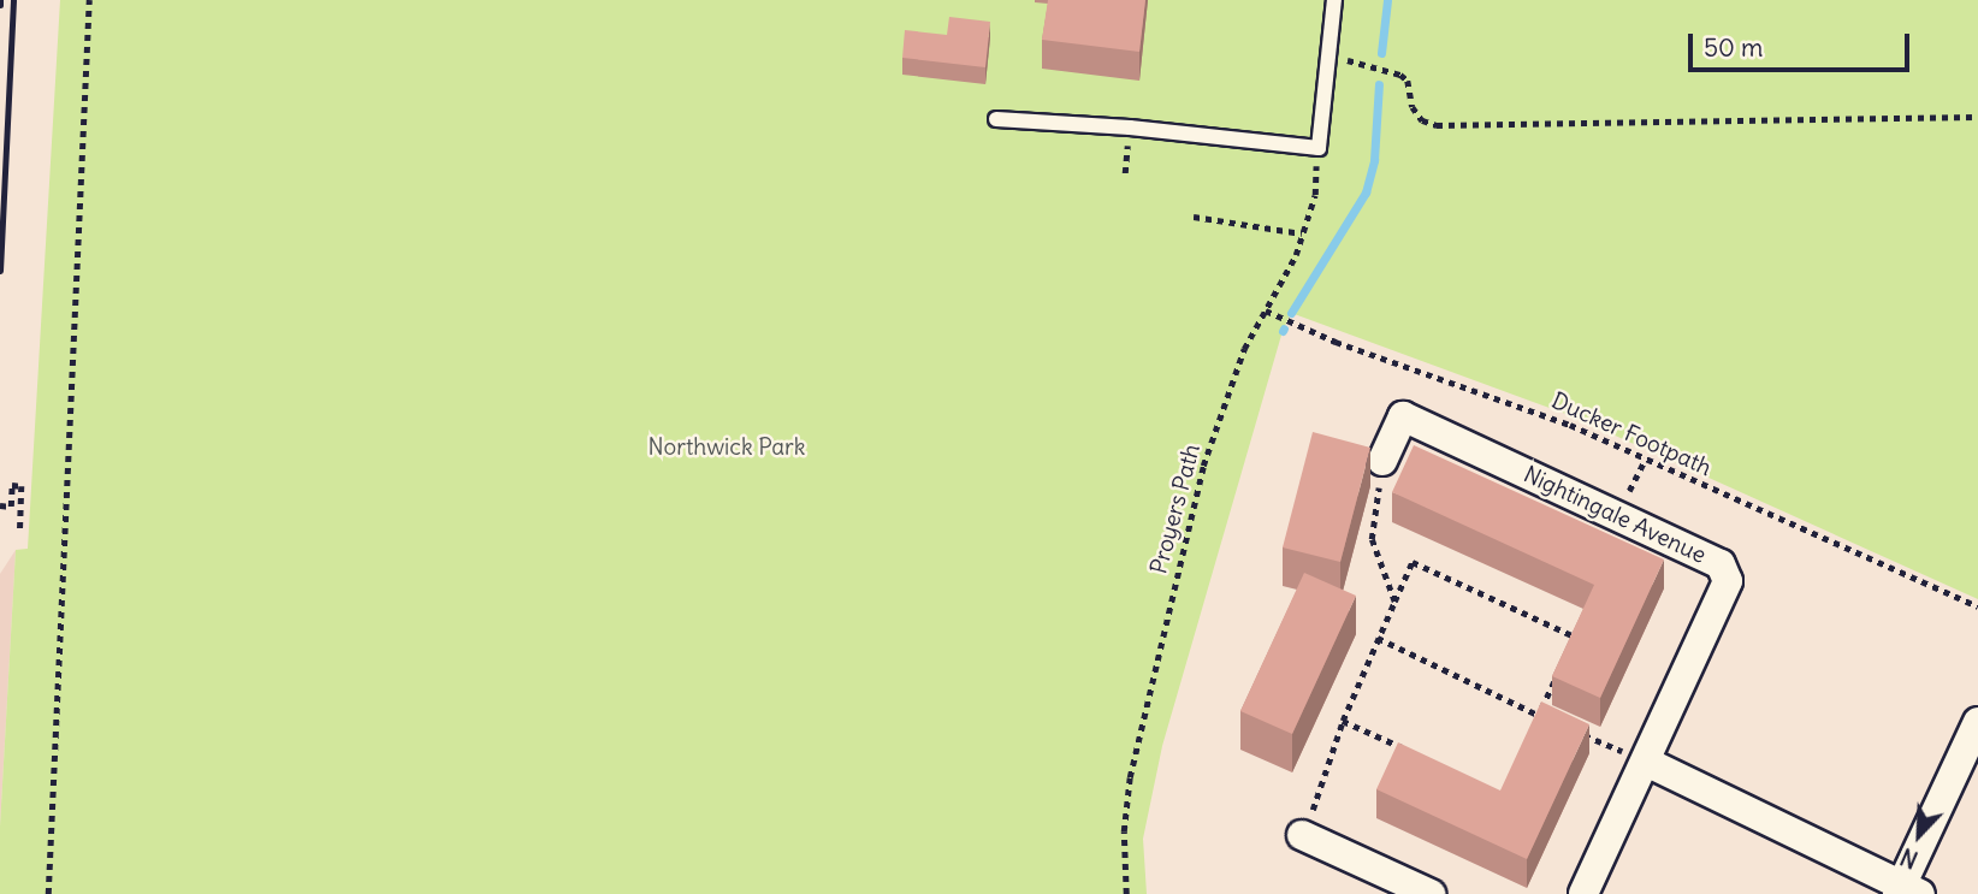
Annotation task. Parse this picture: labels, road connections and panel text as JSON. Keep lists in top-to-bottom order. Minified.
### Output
{"streets":{"street":["Nightingale Avenue"],"path":["Ducker Footpath","Proyers Path"]},"crossings":[["Ducker Footpath","Proyers Path"]],"parks":["Northwick Park"],"scale_bar":"50 m","north":"bottom left"}
